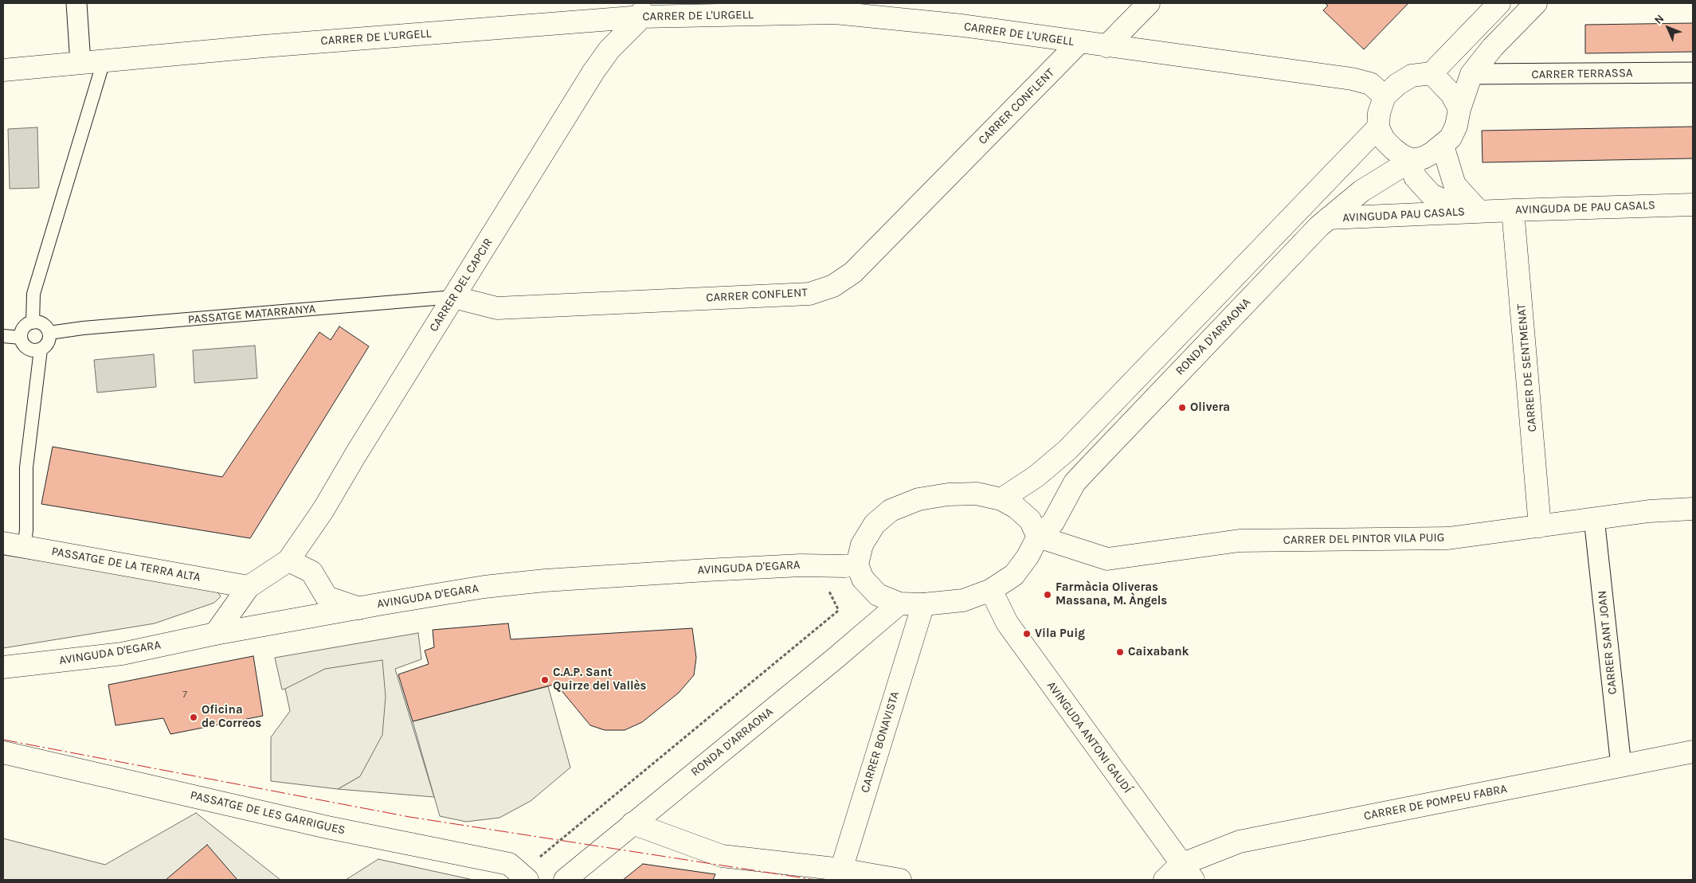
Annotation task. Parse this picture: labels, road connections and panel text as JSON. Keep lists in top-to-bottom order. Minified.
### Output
{"streets":{"street":["CARRER DE L'URGELL","CARRER TERRASSA","CARRER CONFLENT","AVINGUDA DE PAU CASALS","AVINGUDA PAU CASALS","CARRER DEL CAPCIR","RONDA D'ARRAONA","CARRER DE SENTMENAT","CARRER DEL PINTOR VILA PUIG","PASSATGE DE LA TERRA ALTA","AVINGUDA D'EGARA","CARRER SANT JOAN","AVINGUDA ANTONI GAUDÍ","CARRER BONAVISTA","CARRER DE POMPEU FABRA","PASSATGE DE LES GARRIGUES"],"lane":["PASSATGE MATARRANYA"]},"crossings":[["CARRER DE L'URGELL","CARRER CONFLENT"],["CARRER DE L'URGELL","AVINGUDA PAU CASALS"],["CARRER DE L'URGELL","CARRER DEL CAPCIR"],["CARRER DE L'URGELL","RONDA D'ARRAONA"],["CARRER TERRASSA","RONDA D'ARRAONA"],["CARRER CONFLENT","CARRER DEL CAPCIR"],["CARRER CONFLENT","PASSATGE MATARRANYA"],["AVINGUDA DE PAU CASALS","AVINGUDA PAU CASALS"],["AVINGUDA DE PAU CASALS","CARRER DE SENTMENAT"],["AVINGUDA PAU CASALS","RONDA D'ARRAONA"],["CARRER DEL CAPCIR","PASSATGE MATARRANYA"],["RONDA D'ARRAONA","CARRER DEL PINTOR VILA PUIG"],["RONDA D'ARRAONA","AVINGUDA ANTONI GAUDÍ"],["RONDA D'ARRAONA","CARRER BONAVISTA"],["CARRER DE SENTMENAT","CARRER DEL PINTOR VILA PUIG"],["CARRER DEL PINTOR VILA PUIG","CARRER SANT JOAN"],["CARRER SANT JOAN","CARRER DE POMPEU FABRA"],["AVINGUDA ANTONI GAUDÍ","CARRER DE POMPEU FABRA"]],"places":["Olivera","Farmàcia Oliveras Massana, M. Àngels","Vila Puig","Caixabank","C.A.P. Sant Quirze del Vallès","Oficina de Correos"],"house_numbers":["7"],"north":"top left"}
